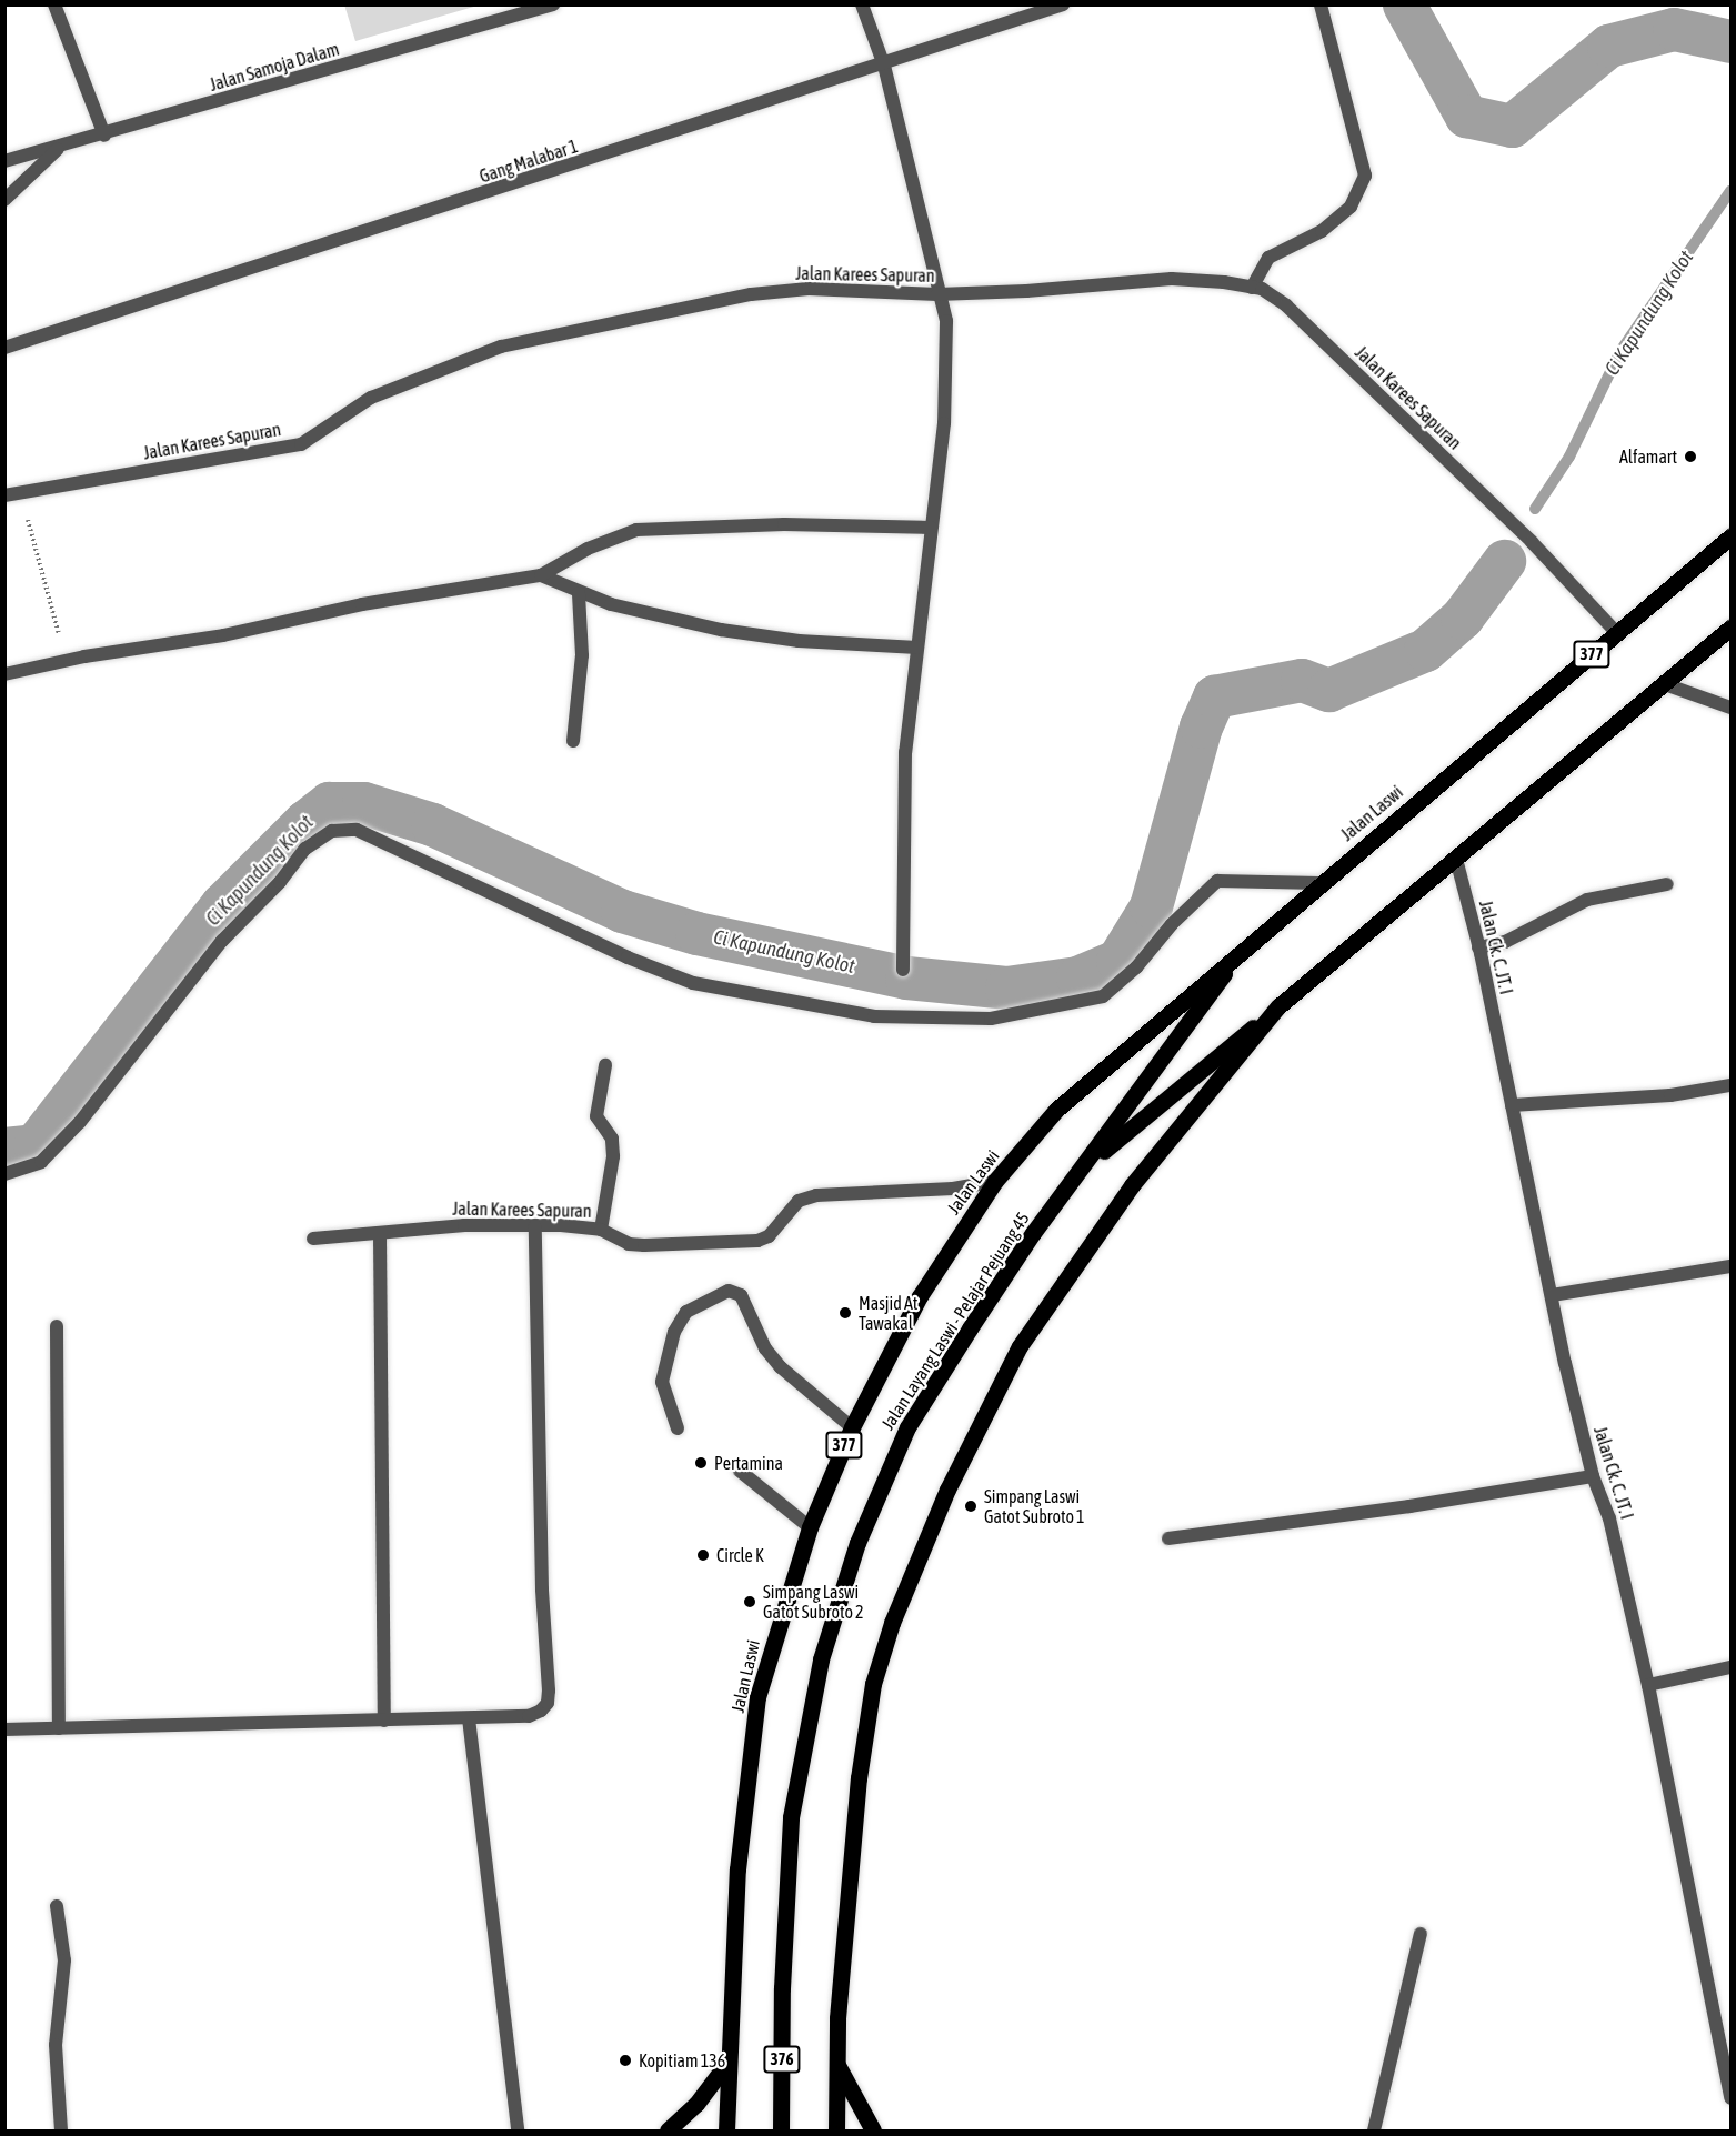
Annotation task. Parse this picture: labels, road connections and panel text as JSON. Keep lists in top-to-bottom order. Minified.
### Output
{"streets":{"main road":["377","Jalan Laswi","Jalan Layang Laswi - Pelajar Pejuang 45","376"],"street":["Jalan Samoja Dalam","Gang Malabar 1","Jalan Karees Sapuran","Jalan Ck. C. JT. I"]},"crossings":[["Jalan Karees Sapuran","Jalan Laswi"],["377","Jalan Ck. C. JT. I"],["377","Jalan Layang Laswi - Pelajar Pejuang 45"],["Jalan Laswi","Jalan Layang Laswi - Pelajar Pejuang 45"]],"water":["Ci Kapundung Kolot"],"places":["Alfamart","Masjid At Tawakal","Pertamina","Simpang Laswi Gatot Subroto 1","Circle K","Simpang Laswi Gatot Subroto 2","Kopitiam 136"]}
